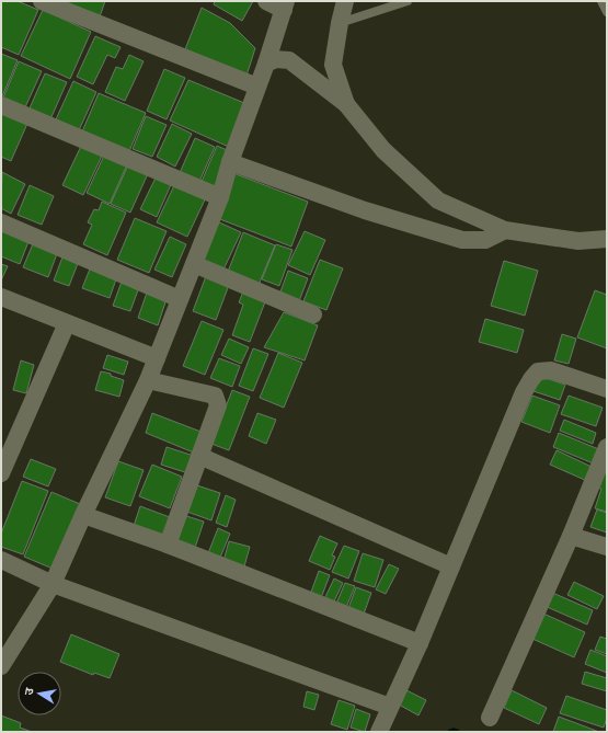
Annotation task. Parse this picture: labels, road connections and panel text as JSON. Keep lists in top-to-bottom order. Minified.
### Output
{"north":"left"}
